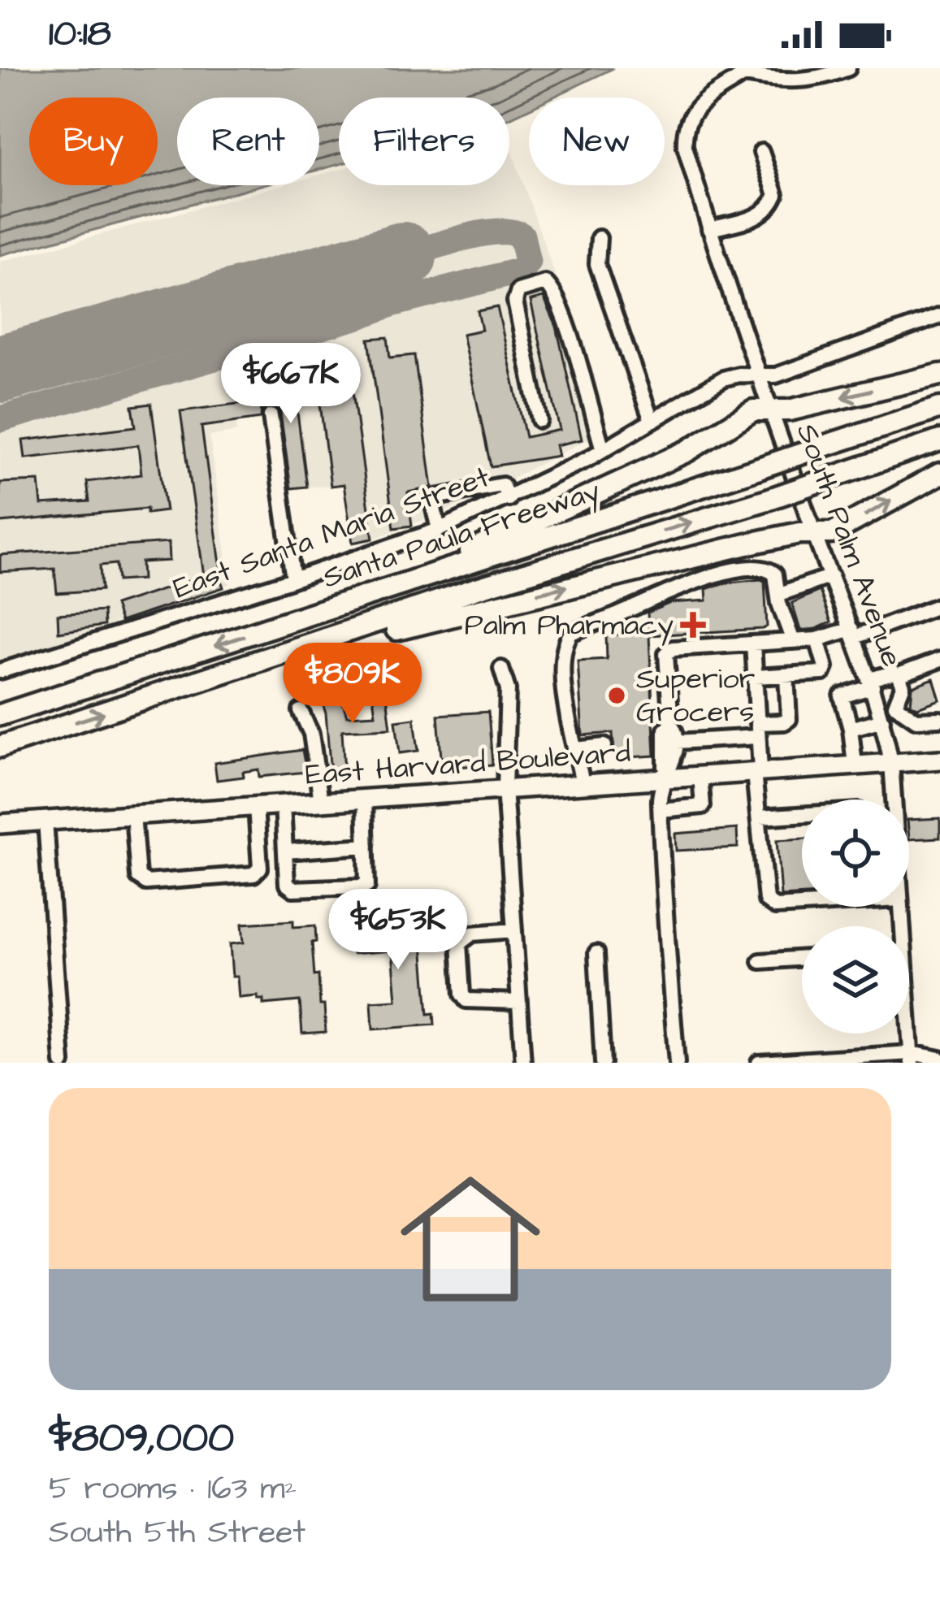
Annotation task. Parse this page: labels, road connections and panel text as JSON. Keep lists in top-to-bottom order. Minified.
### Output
{"streets":{"highway":["Santa Paula Freeway"],"main road":["East Harvard Boulevard"],"street":["East Santa Maria Street","South Palm Avenue"]},"crossings":[["East Santa Maria Street","South Palm Avenue"],["South Palm Avenue","East Harvard Boulevard"]],"places":{"health":["Palm Pharmacy"],"other":["Superior Grocers"]},"page":{"status":"10:18","chip":["Buy","Rent","Filters","New"],"price":["$667K","$809K","$653K"],"list":[{"name":"$809,000","note":"5 rooms · 163 m² · South 5th Street"}]}}
